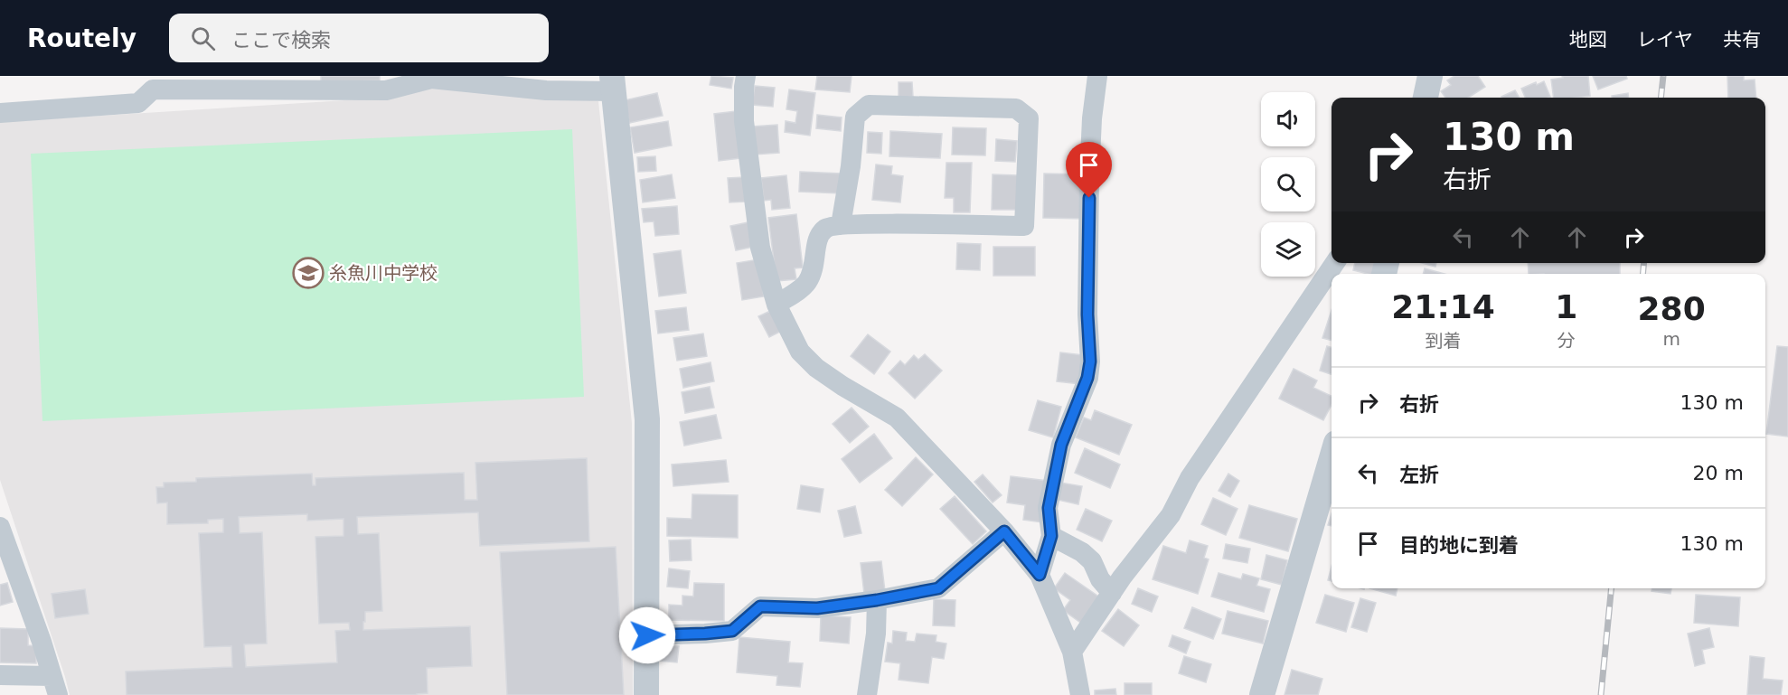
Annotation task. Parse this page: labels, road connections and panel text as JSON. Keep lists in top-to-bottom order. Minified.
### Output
{"places":{"school or university":["糸魚川中学校"]},"page":{"header":"Routely","search":"ここで検索","nav":["地図","レイヤ","共有"],"turn":["130 m","右折"],"eta":["21:14","到着","1","分","280","m"],"list":[{"name":"右折","value":"130 m"},{"name":"左折","value":"20 m"},{"name":"目的地に到着","value":"130 m"}]}}
